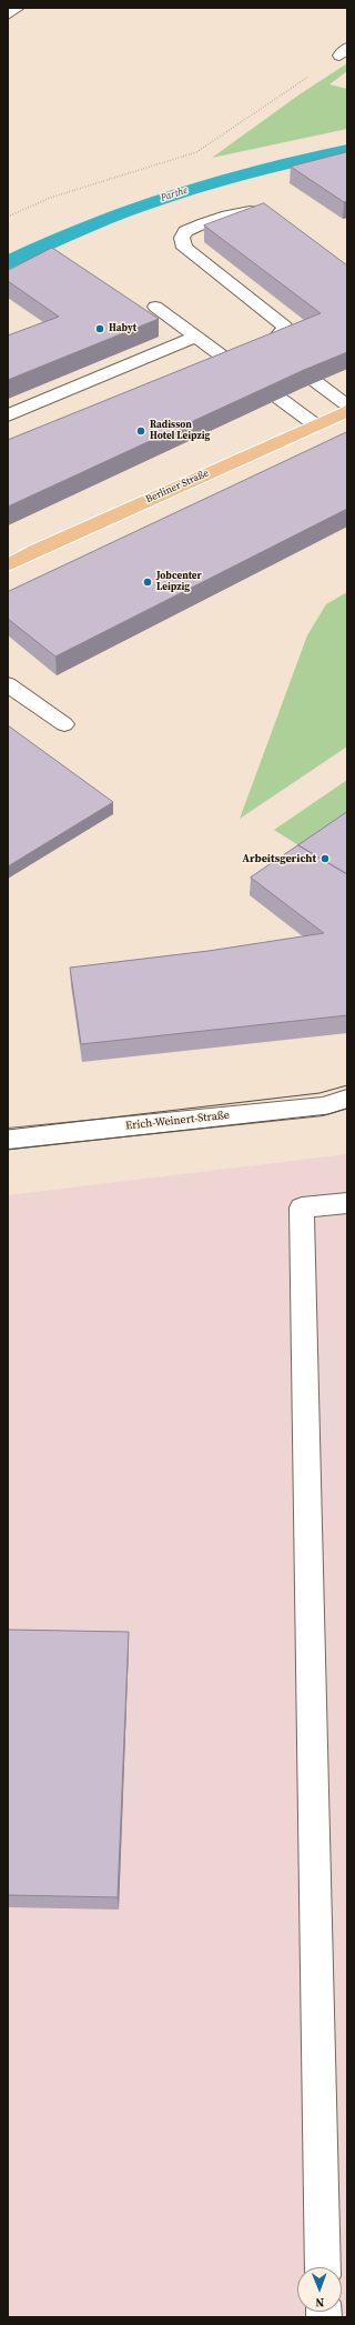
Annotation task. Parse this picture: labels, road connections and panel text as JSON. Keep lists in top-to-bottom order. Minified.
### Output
{"streets":{"main road":["Berliner Straße"],"street":["Erich-Weinert-Straße"]},"water":["Parthe"],"places":["Habyt","Radisson Hotel Leipzig","Jobcenter Leipzig","Arbeitsgericht"],"north":"bottom"}
